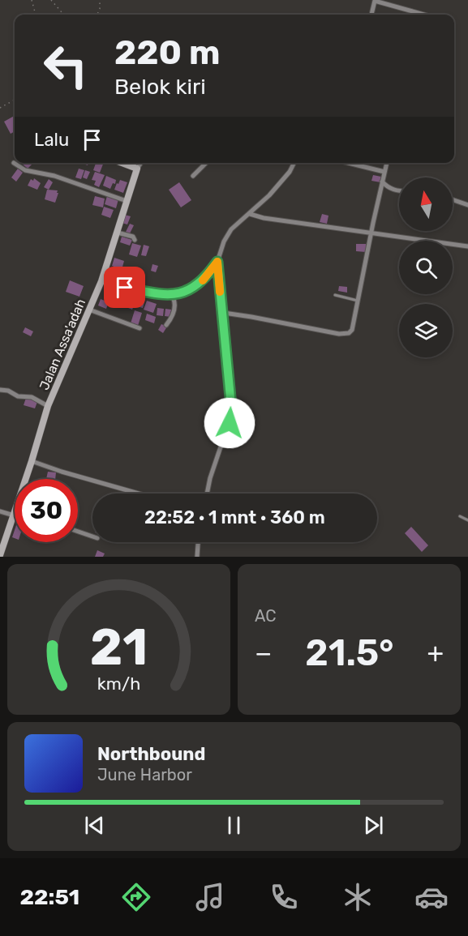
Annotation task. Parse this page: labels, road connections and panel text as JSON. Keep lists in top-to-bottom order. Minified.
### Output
{"streets":{"street":["Jalan Assa'adah"]},"north":"top","page":{"turn":["220 m","Belok kiri"],"then":"Lalu","limit":"30","trip":"22:52 · 1 mnt · 360 m","tile":"AC","heat":["−","21.5°","+"],"song":["Northbound","June Harbor"],"tabs":"22:51","gauge":["21","km/h"]}}
